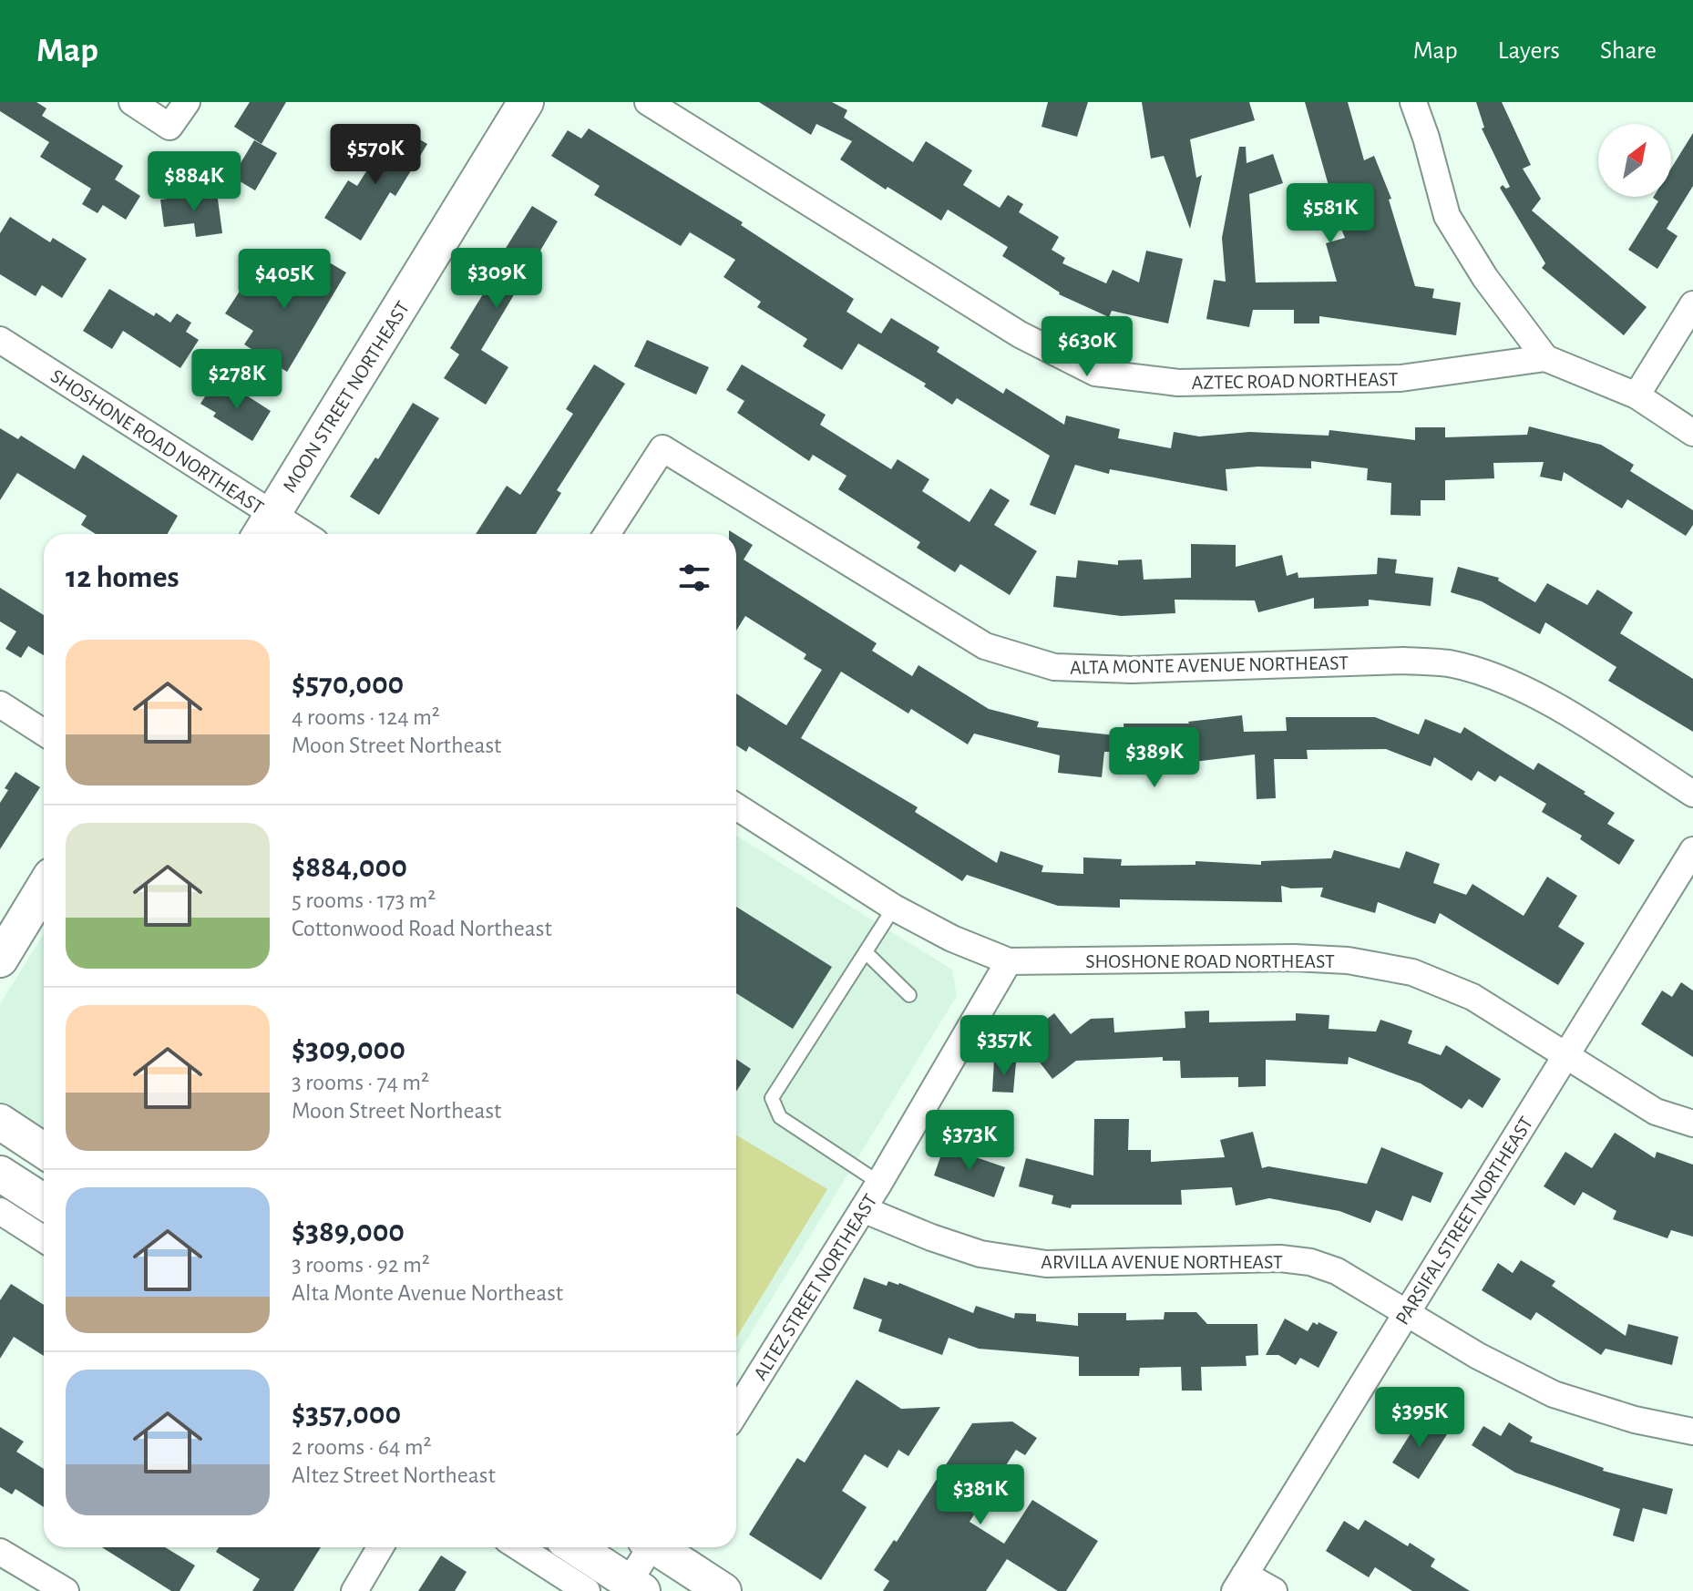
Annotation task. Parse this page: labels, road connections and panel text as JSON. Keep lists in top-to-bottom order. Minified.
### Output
{"streets":{"street":["AZTEC ROAD NORTHEAST","MOON STREET NORTHEAST","SHOSHONE ROAD NORTHEAST","ALTA MONTE AVENUE NORTHEAST","PARSIFAL STREET NORTHEAST","ARVILLA AVENUE NORTHEAST","ALTEZ STREET NORTHEAST"]},"crossings":[["MOON STREET NORTHEAST","SHOSHONE ROAD NORTHEAST"],["SHOSHONE ROAD NORTHEAST","PARSIFAL STREET NORTHEAST"],["SHOSHONE ROAD NORTHEAST","ALTEZ STREET NORTHEAST"],["PARSIFAL STREET NORTHEAST","ARVILLA AVENUE NORTHEAST"],["ARVILLA AVENUE NORTHEAST","ALTEZ STREET NORTHEAST"]],"north":"top right","page":{"header":"Map","nav":["Map","Layers","Share"],"price":["$570K","$884K","$581K","$309K","$405K","$630K","$278K","$389K","$357K","$373K","$395K","$381K"],"heading":"12 homes","list":[{"name":"$570,000","note":"4 rooms · 124 m² · Moon Street Northeast"},{"name":"$884,000","note":"5 rooms · 173 m² · Cottonwood Road Northeast"},{"name":"$309,000","note":"3 rooms · 74 m² · Moon Street Northeast"},{"name":"$389,000","note":"3 rooms · 92 m² · Alta Monte Avenue Northeast"},{"name":"$357,000","note":"2 rooms · 64 m² · Altez Street Northeast"}]}}
